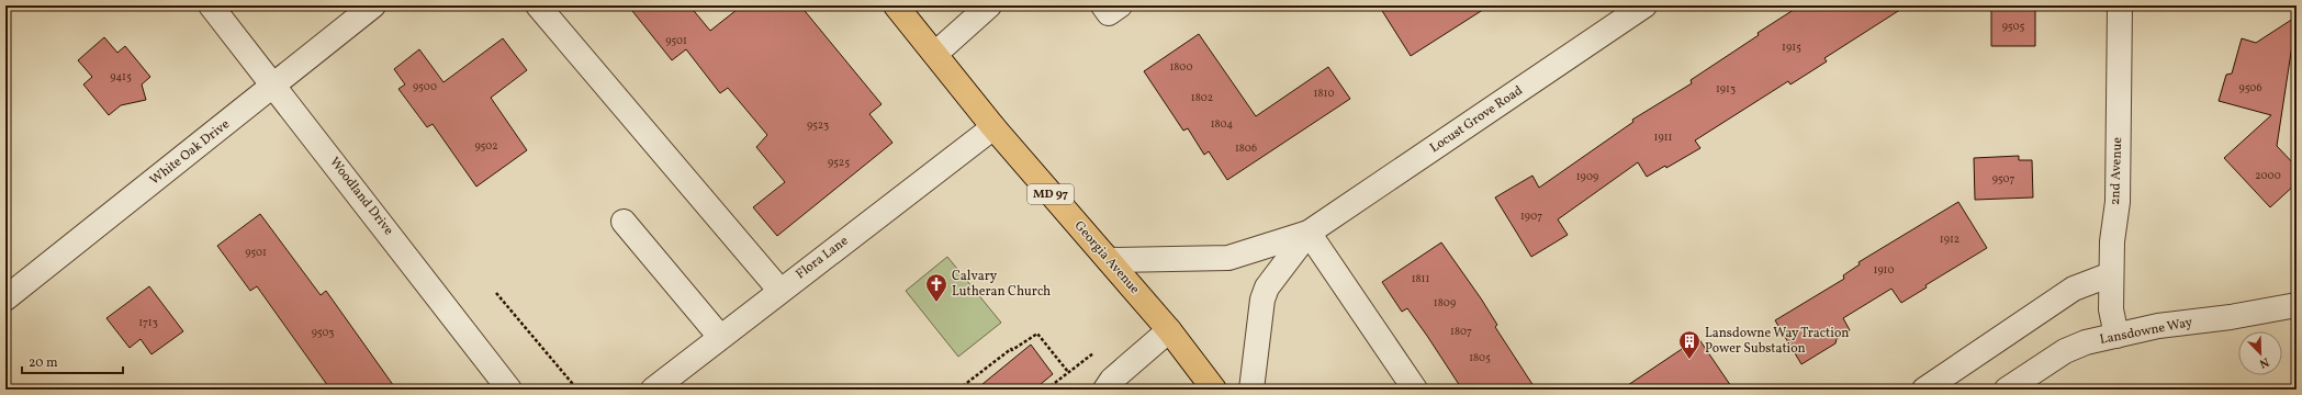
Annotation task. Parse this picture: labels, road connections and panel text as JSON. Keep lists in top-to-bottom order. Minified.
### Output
{"streets":{"main road":["MD 97","Georgia Avenue"],"street":["Locust Grove Road","White Oak Drive","2nd Avenue","Woodland Drive","Flora Lane","Lansdowne Way"]},"crossings":[["Locust Grove Road","Georgia Avenue"],["White Oak Drive","Woodland Drive"],["2nd Avenue","Lansdowne Way"],["Flora Lane","Georgia Avenue"]],"places":{"church":["Calvary Lutheran Church"],"building":["Lansdowne Way Traction Power Substation"]},"house_numbers":["9505","9501","1915","1800","9415","9500","9506","1913","1810","1802","1804","9523","1911","9502","1806","9525","2000","1909","9507","1907","1912","9501","1910","1811","1809","1713","1807","9503","1805"],"scale_bar":"20 m","north":"bottom right"}
